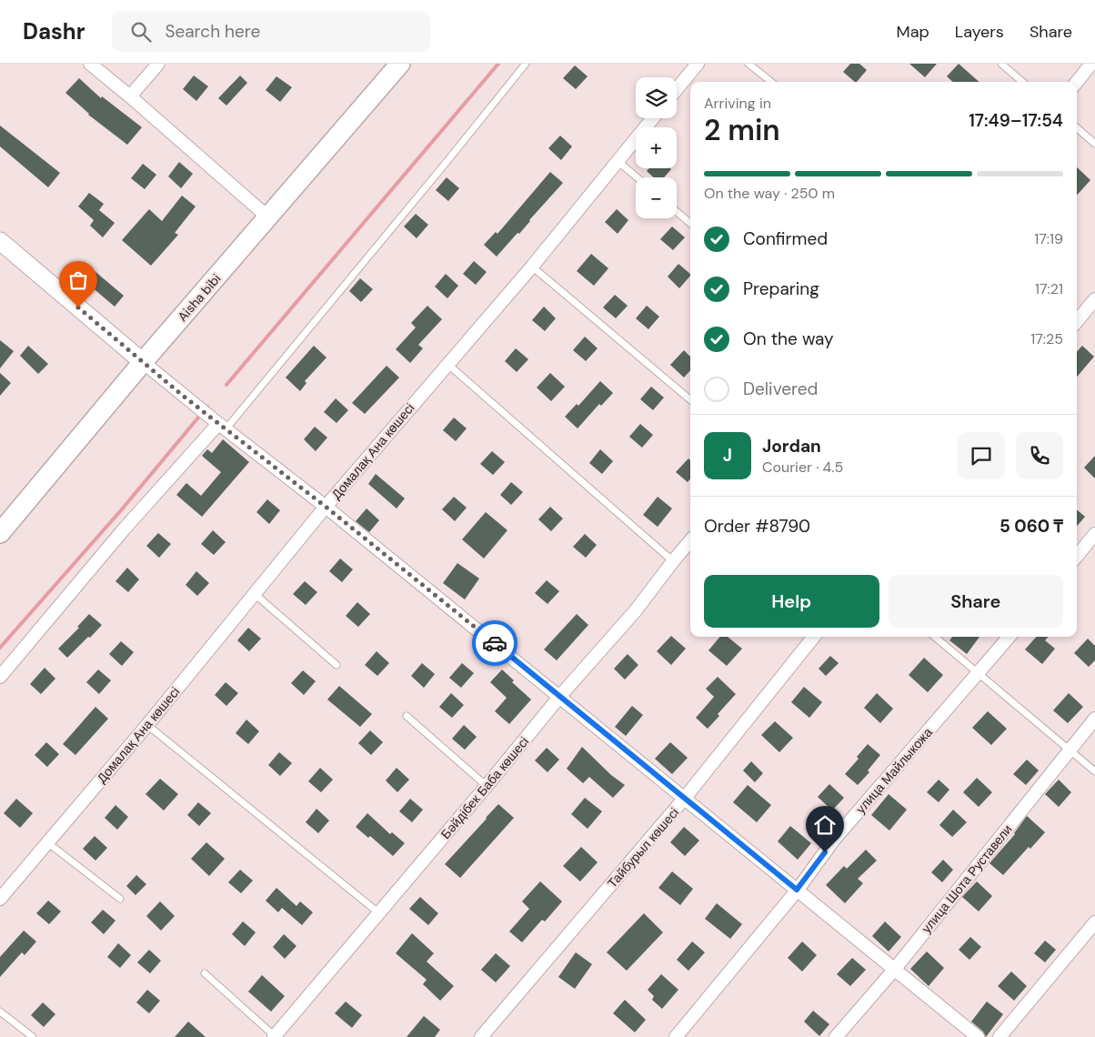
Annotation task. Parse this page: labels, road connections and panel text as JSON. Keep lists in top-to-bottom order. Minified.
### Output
{"streets":{"main road":["Aisha bibi"],"street":["Домалақ Ана көшесі","улица Майлыкожа","Бәйдібек Баба көшесі","Тайбурыл көшесі","улица Шота Руставели"]},"page":{"header":"Dashr","search":"Search here","nav":["Map","Layers","Share"],"map_buttons":["+","−"],"heading":["2 min","Arriving in","17:49–17:54"],"panel":["Jordan","Courier · 4.5","Order #8790","5 060 ₸"],"bar":"On the way · 250 m","list":[["Confirmed","17:19"],["Preparing","17:21"],["On the way","17:25"],"Delivered"],"round":"J","buttons":["Help","Share"]}}
